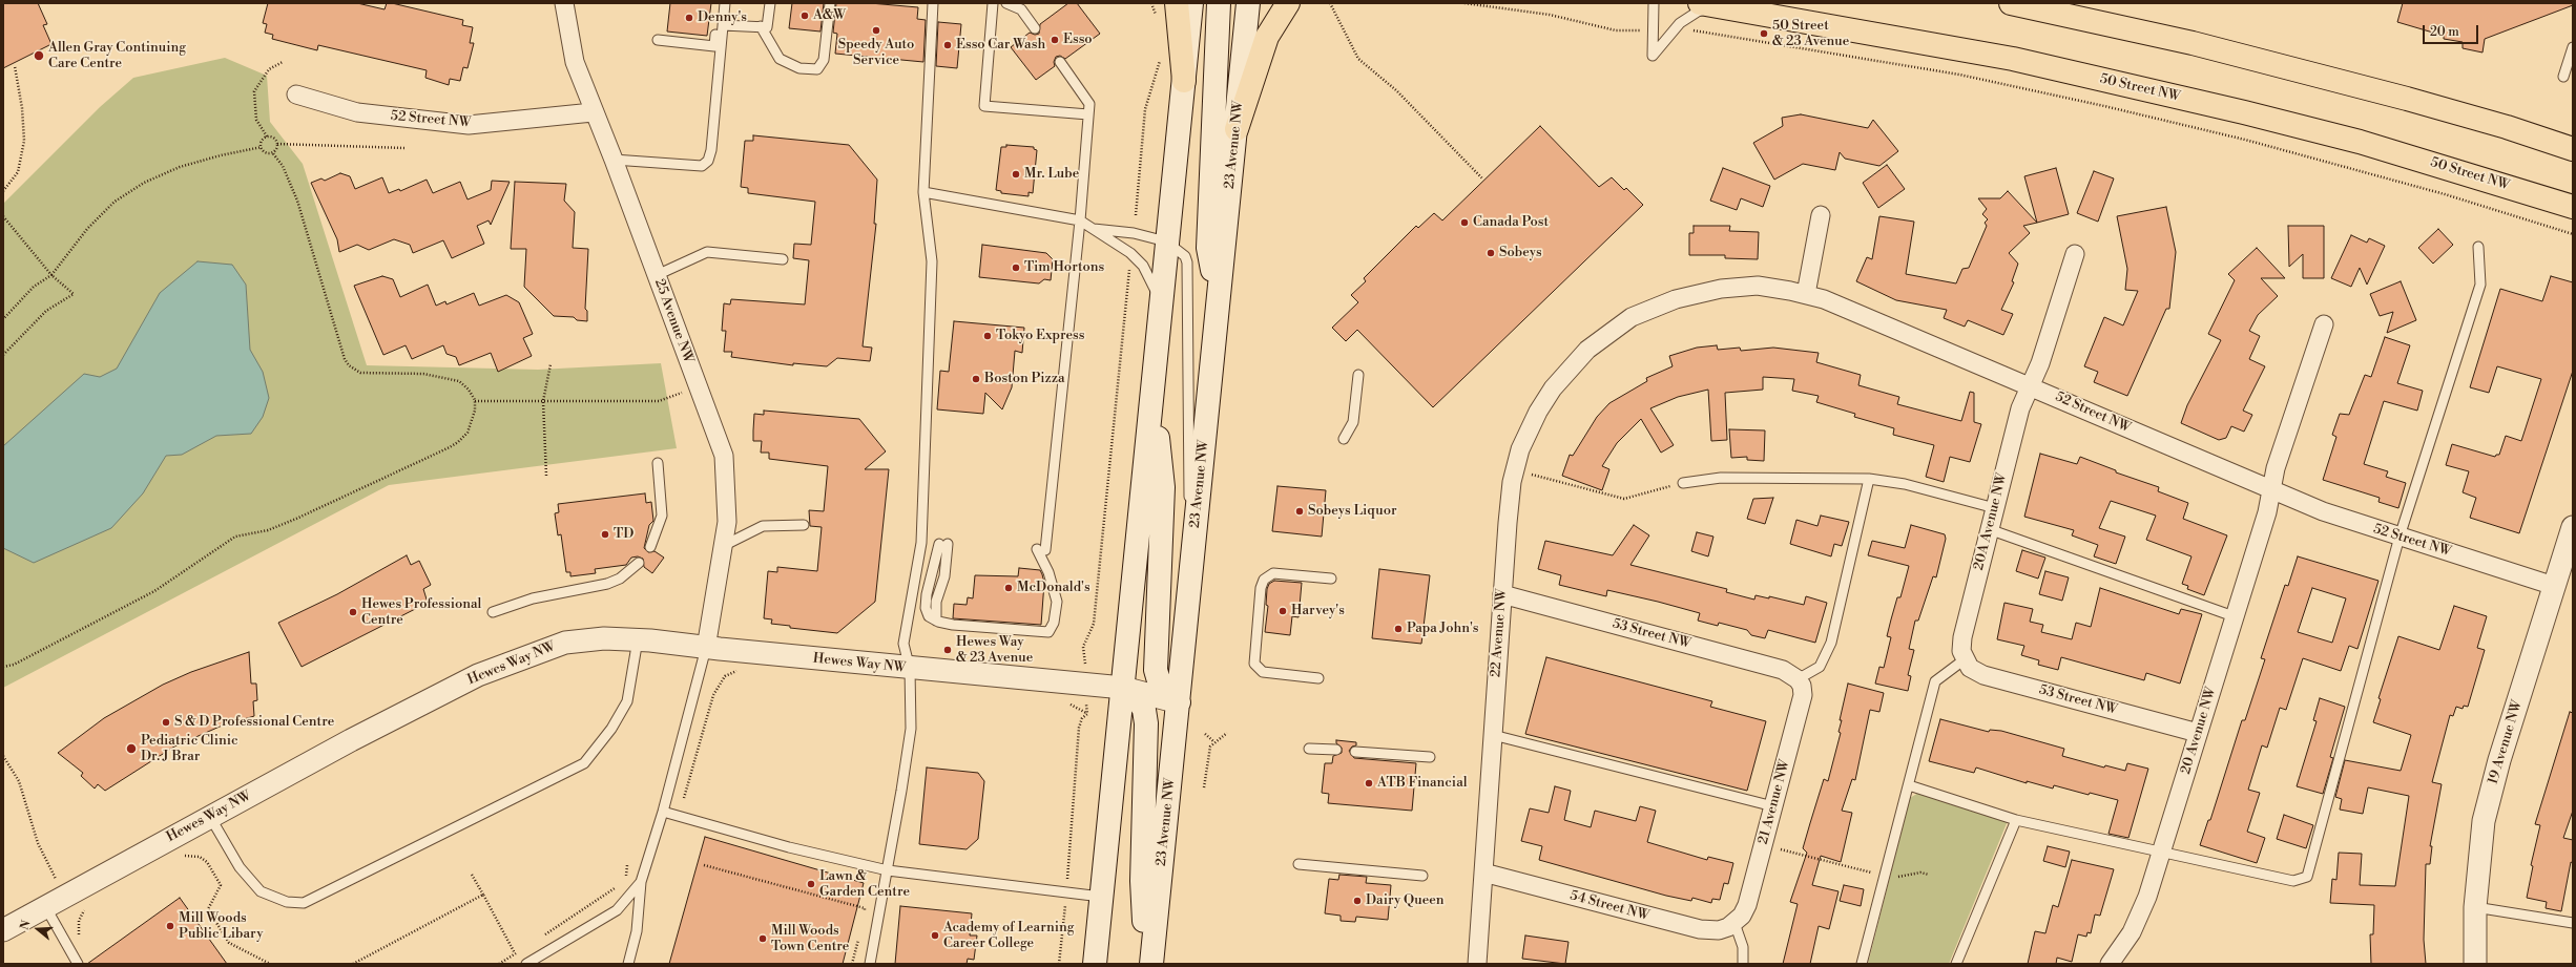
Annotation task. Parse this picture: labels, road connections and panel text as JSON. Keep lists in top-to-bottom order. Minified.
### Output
{"streets":{"main road":["50 Street NW","23 Avenue NW"],"street":["52 Street NW","25 Avenue NW","20A Avenue NW","22 Avenue NW","53 Street NW","Hewes Way NW","20 Avenue NW","19 Avenue NW","21 Avenue NW","54 Street NW"]},"crossings":[["52 Street NW","25 Avenue NW"],["52 Street NW","20A Avenue NW"],["52 Street NW","22 Avenue NW"],["52 Street NW","20 Avenue NW"],["52 Street NW","19 Avenue NW"],["23 Avenue NW","Hewes Way NW"],["25 Avenue NW","Hewes Way NW"],["20A Avenue NW","53 Street NW"],["22 Avenue NW","53 Street NW"],["22 Avenue NW","54 Street NW"],["53 Street NW","20 Avenue NW"],["53 Street NW","21 Avenue NW"],["21 Avenue NW","54 Street NW"]],"places":["A&W","Denny's","Speedy Auto Service","50 Street & 23 Avenue","Esso","Esso Car Wash","Allen Gray Continuing Care Centre","Mr. Lube","Canada Post","Sobeys","Tim Hortons","Tokyo Express","Boston Pizza","Sobeys Liquor","TD","McDonald's","Harvey's","Hewes Professional Centre","Papa John's","Hewes Way & 23 Avenue","S & D Professional Centre","Pediatric Clinic Dr. J Brar","ATB Financial","Lawn & Garden Centre","Dairy Queen","Mill Woods Public Libary","Academy of Learning Career College","Mill Woods Town Centre"],"scale_bar":"20 m","north":"left"}
